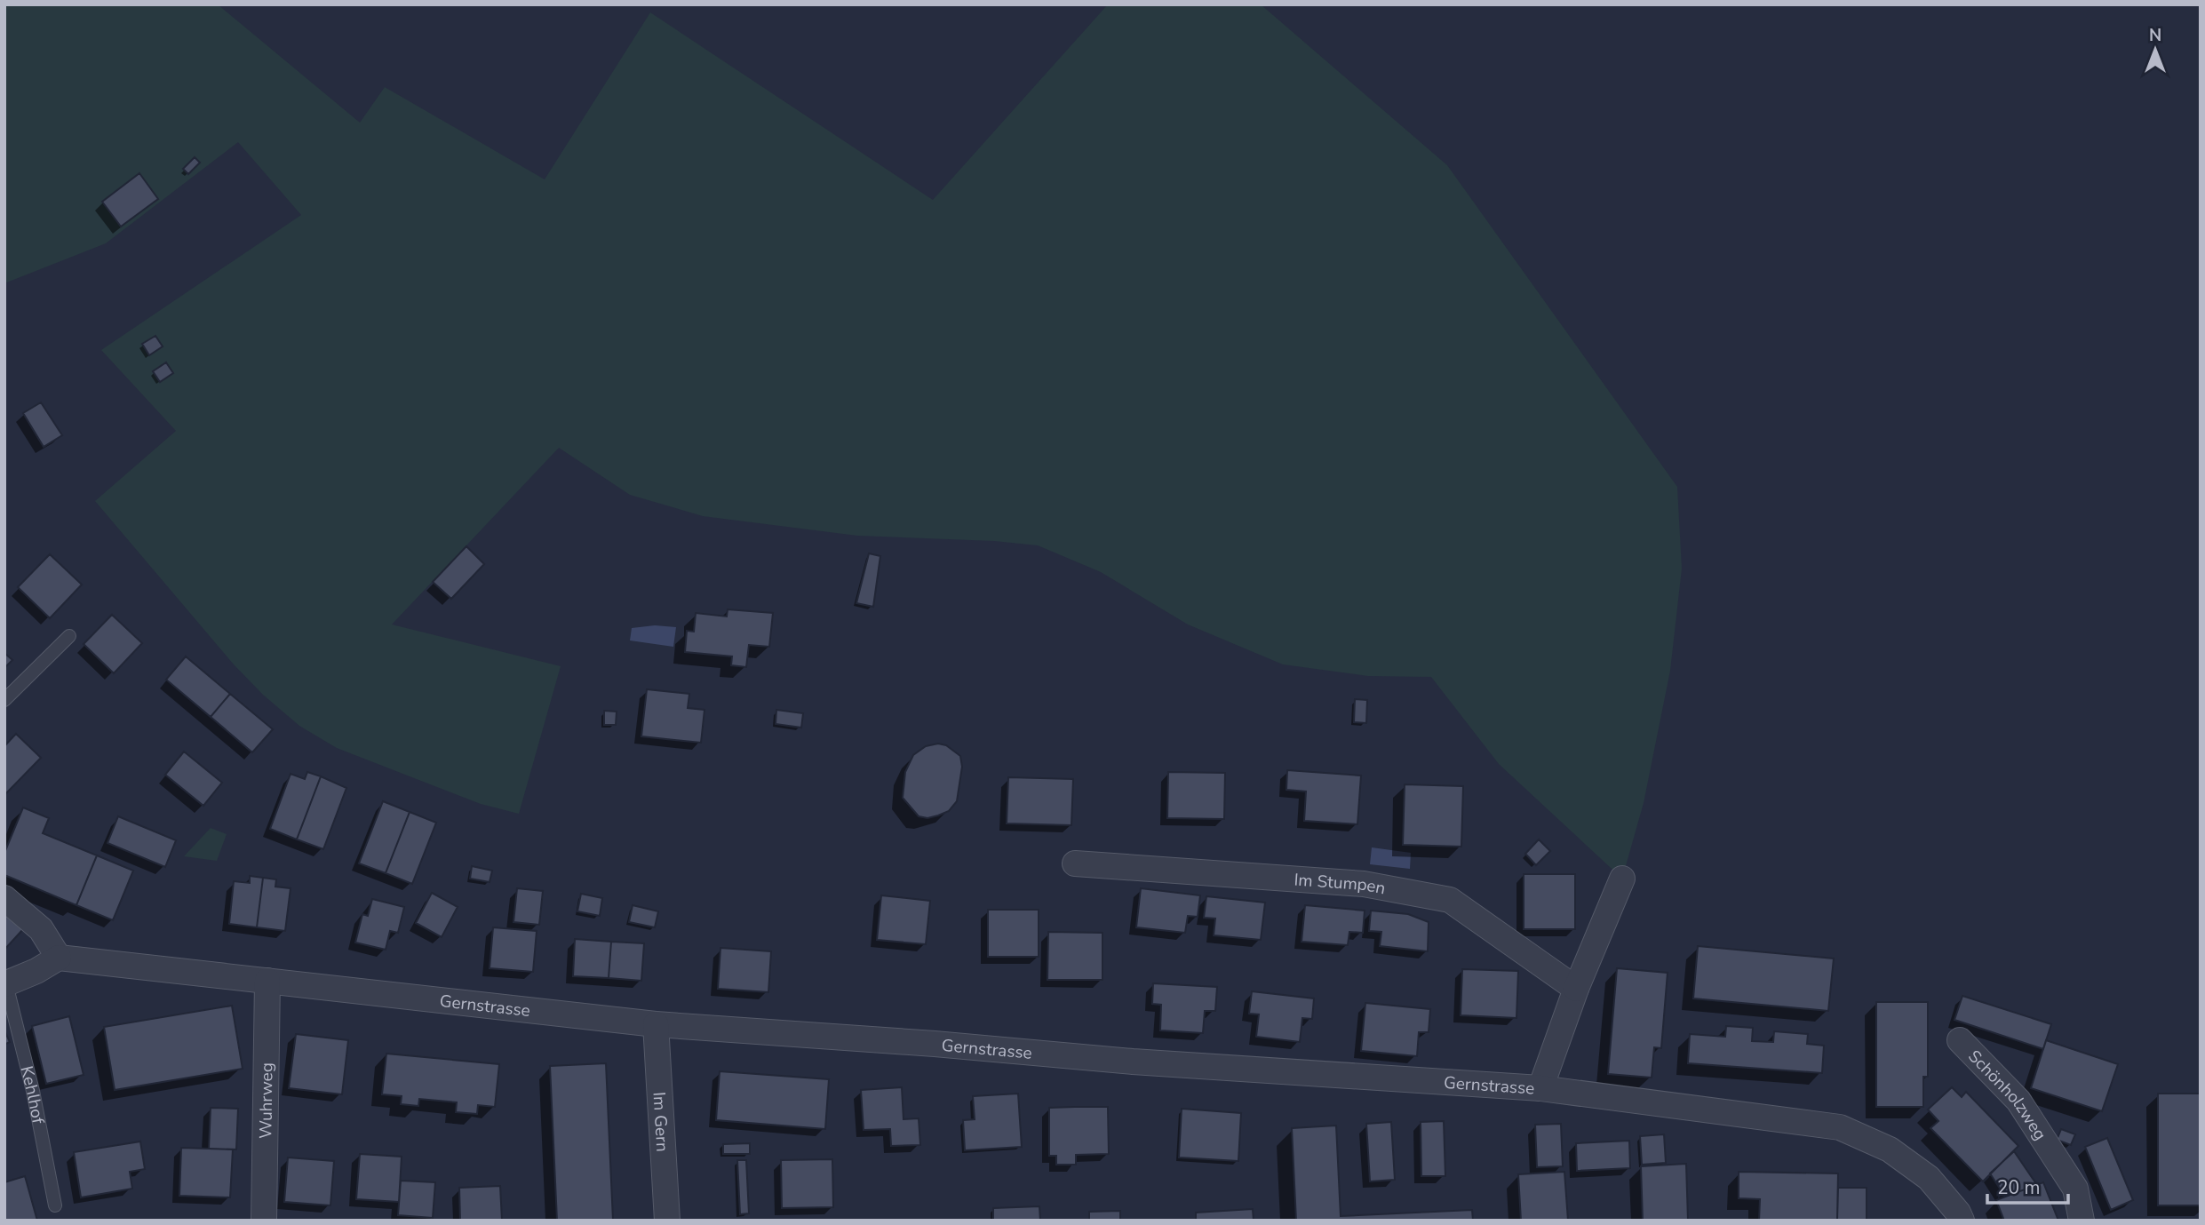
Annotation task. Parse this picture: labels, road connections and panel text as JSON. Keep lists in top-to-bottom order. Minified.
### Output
{"streets":{"street":["Im Stumpen","Gernstrasse","Kehlhof","Schönholzweg","Wuhrweg","Im Gern"]},"crossings":[["Gernstrasse","Kehlhof"],["Gernstrasse","Wuhrweg"],["Gernstrasse","Im Gern"]],"scale_bar":"20 m","north":"top"}
